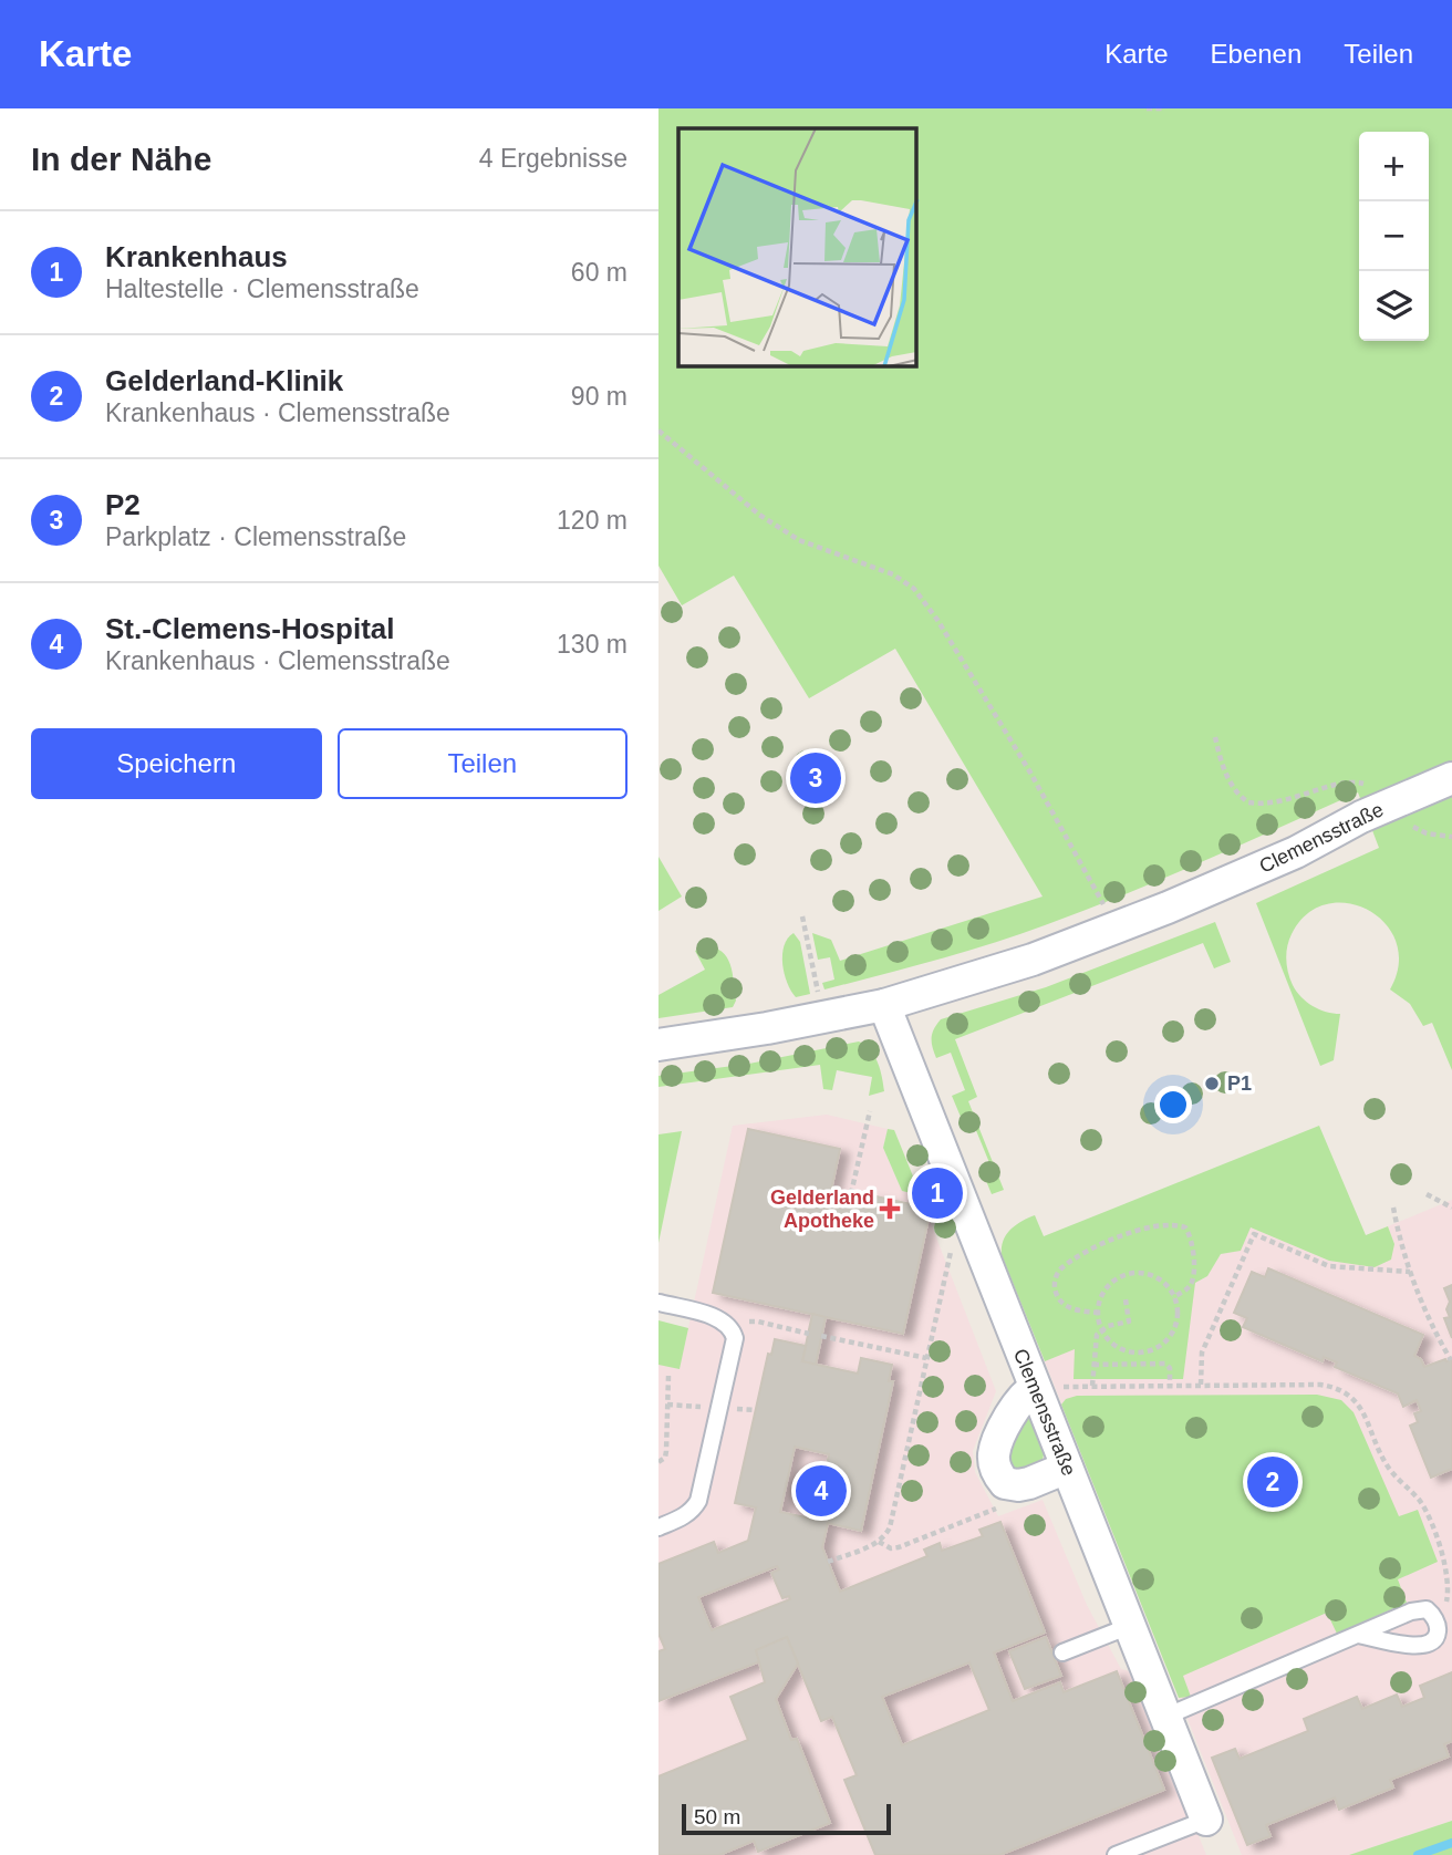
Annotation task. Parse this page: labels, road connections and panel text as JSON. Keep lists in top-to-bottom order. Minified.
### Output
{"streets":{"street":["Clemensstraße"]},"places":{"other":["P1"],"health":["Gelderland Apotheke"]},"scale_bar":"50 m","page":{"header":"Karte","nav":["Karte","Ebenen","Teilen"],"heading":["In der Nähe","4 Ergebnisse"],"map_buttons":["+","−"],"list":[{"mark":"1","name":"Krankenhaus","note":"Haltestelle · Clemensstraße","value":"60 m"},{"mark":"2","name":"Gelderland-Klinik","note":"Krankenhaus · Clemensstraße","value":"90 m"},{"mark":"3","name":"P2","note":"Parkplatz · Clemensstraße","value":"120 m"},{"mark":"4","name":"St.-Clemens-Hospital","note":"Krankenhaus · Clemensstraße","value":"130 m"}],"buttons":["Speichern","Teilen"],"pins":["3","1","2","4"],"scale":"50 m"}}
